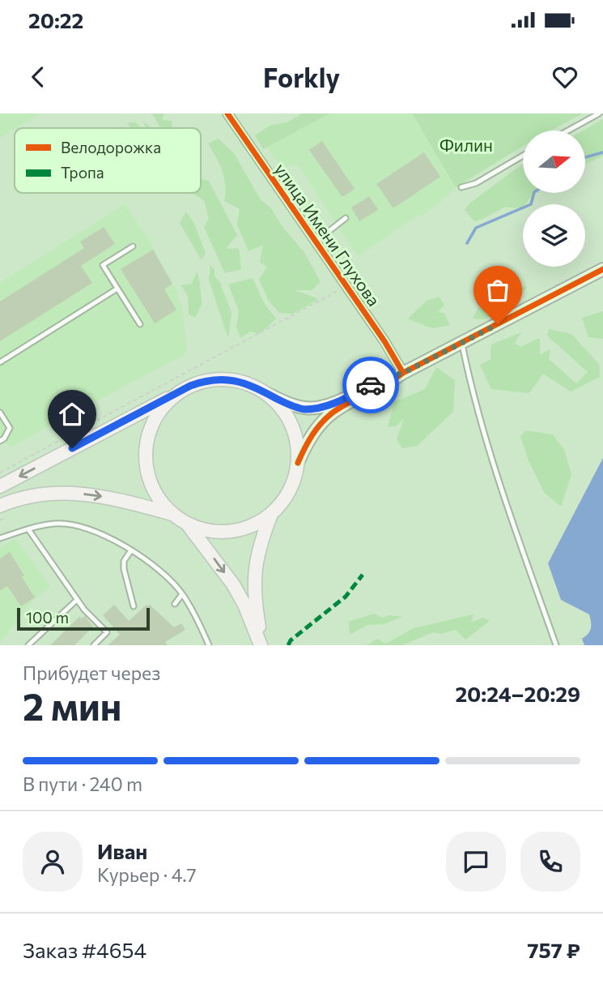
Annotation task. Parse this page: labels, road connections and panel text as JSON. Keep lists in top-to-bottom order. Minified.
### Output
{"streets":{"street":["улица Имени Глухова"]},"parks":["Филин"],"legend":["Велодорожка","Тропа"],"scale_bar":"100 m","north":"right","page":{"status":"20:22","header":"Forkly","scale":"100 m","heading":["2 мин","Прибудет через","20:24–20:29"],"panel":["Иван","Курьер · 4.7","Заказ #4654","757 ₽"],"bar":"В пути · 240 m"}}
